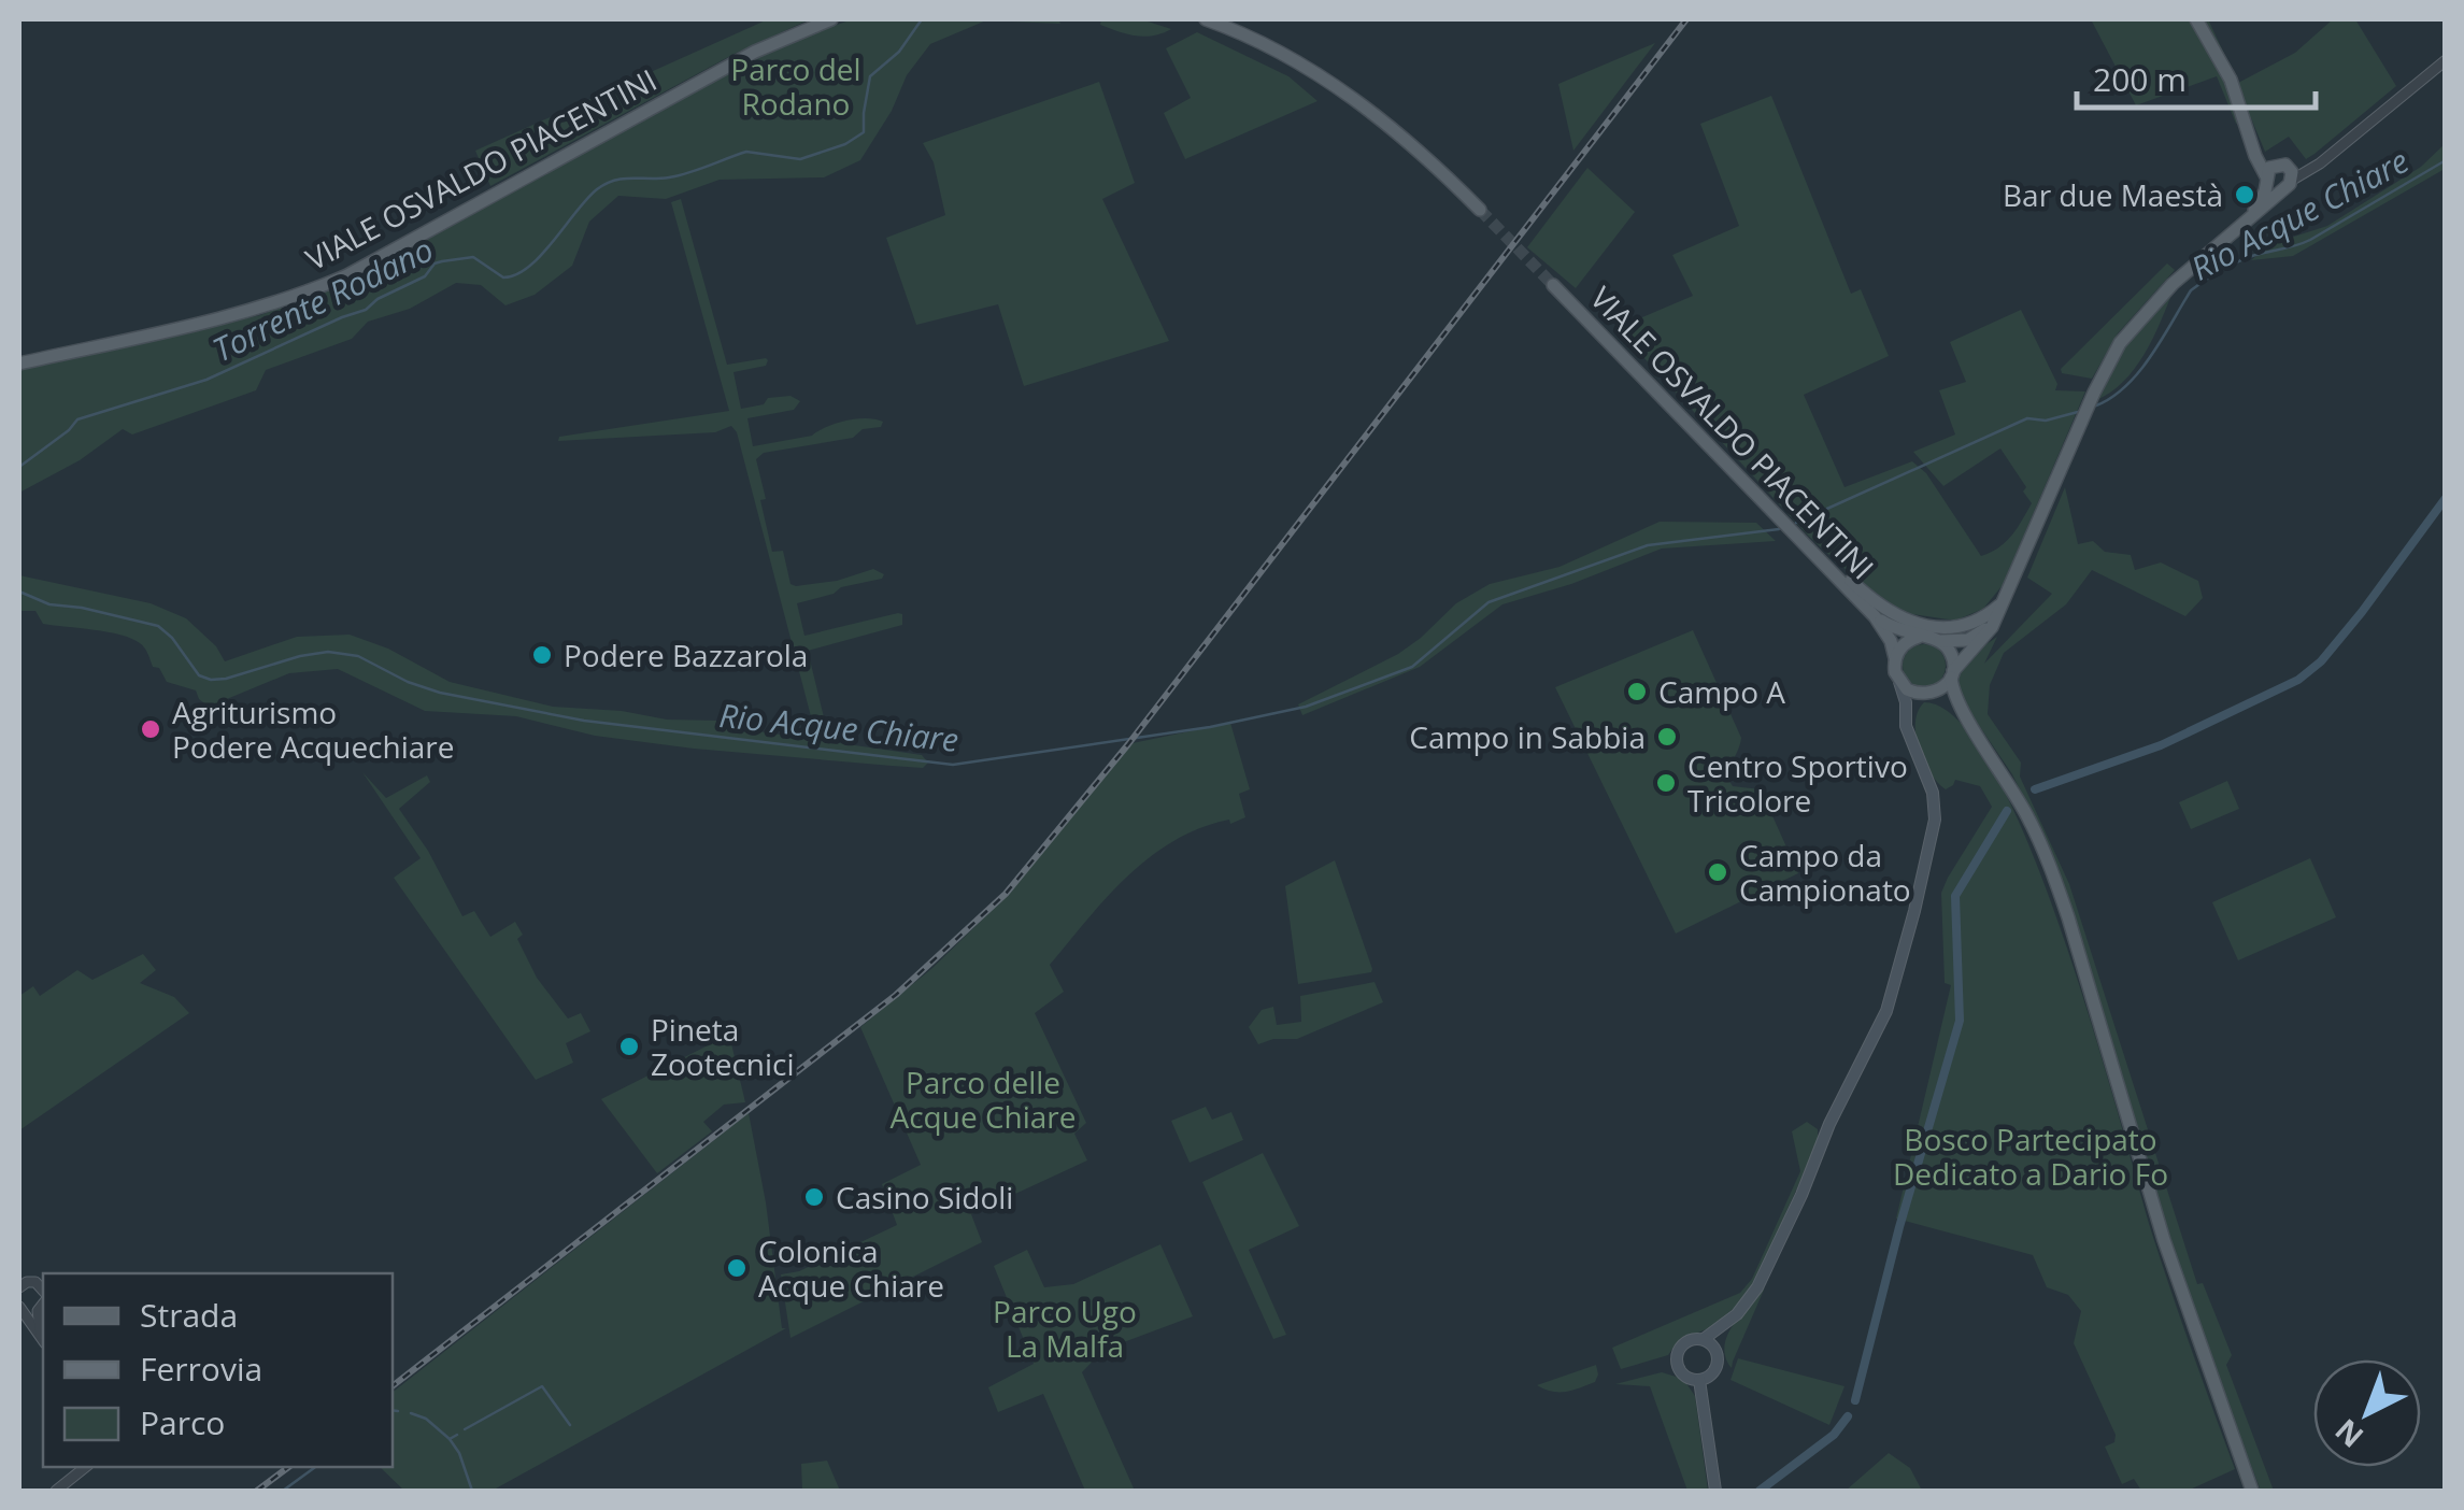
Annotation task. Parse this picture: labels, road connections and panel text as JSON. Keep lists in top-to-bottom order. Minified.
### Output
{"streets":{"main road":["VIALE OSVALDO PIACENTINI"]},"water":["Rio Acque Chiare","Torrente Rodano"],"parks":["Parco del Rodano","Parco delle Acque Chiare","Bosco Partecipato Dedicato a Dario Fo","Parco Ugo La Malfa"],"places":["Bar due Maestà","Podere Bazzarola","Campo A","Agriturismo Podere Acquechiare","Campo in Sabbia","Centro Sportivo Tricolore","Campo da Campionato","Pineta Zootecnici","Casino Sidoli","Colonica Acque Chiare"],"legend":["Strada","Ferrovia","Parco"],"scale_bar":"200 m","north":"bottom left"}
